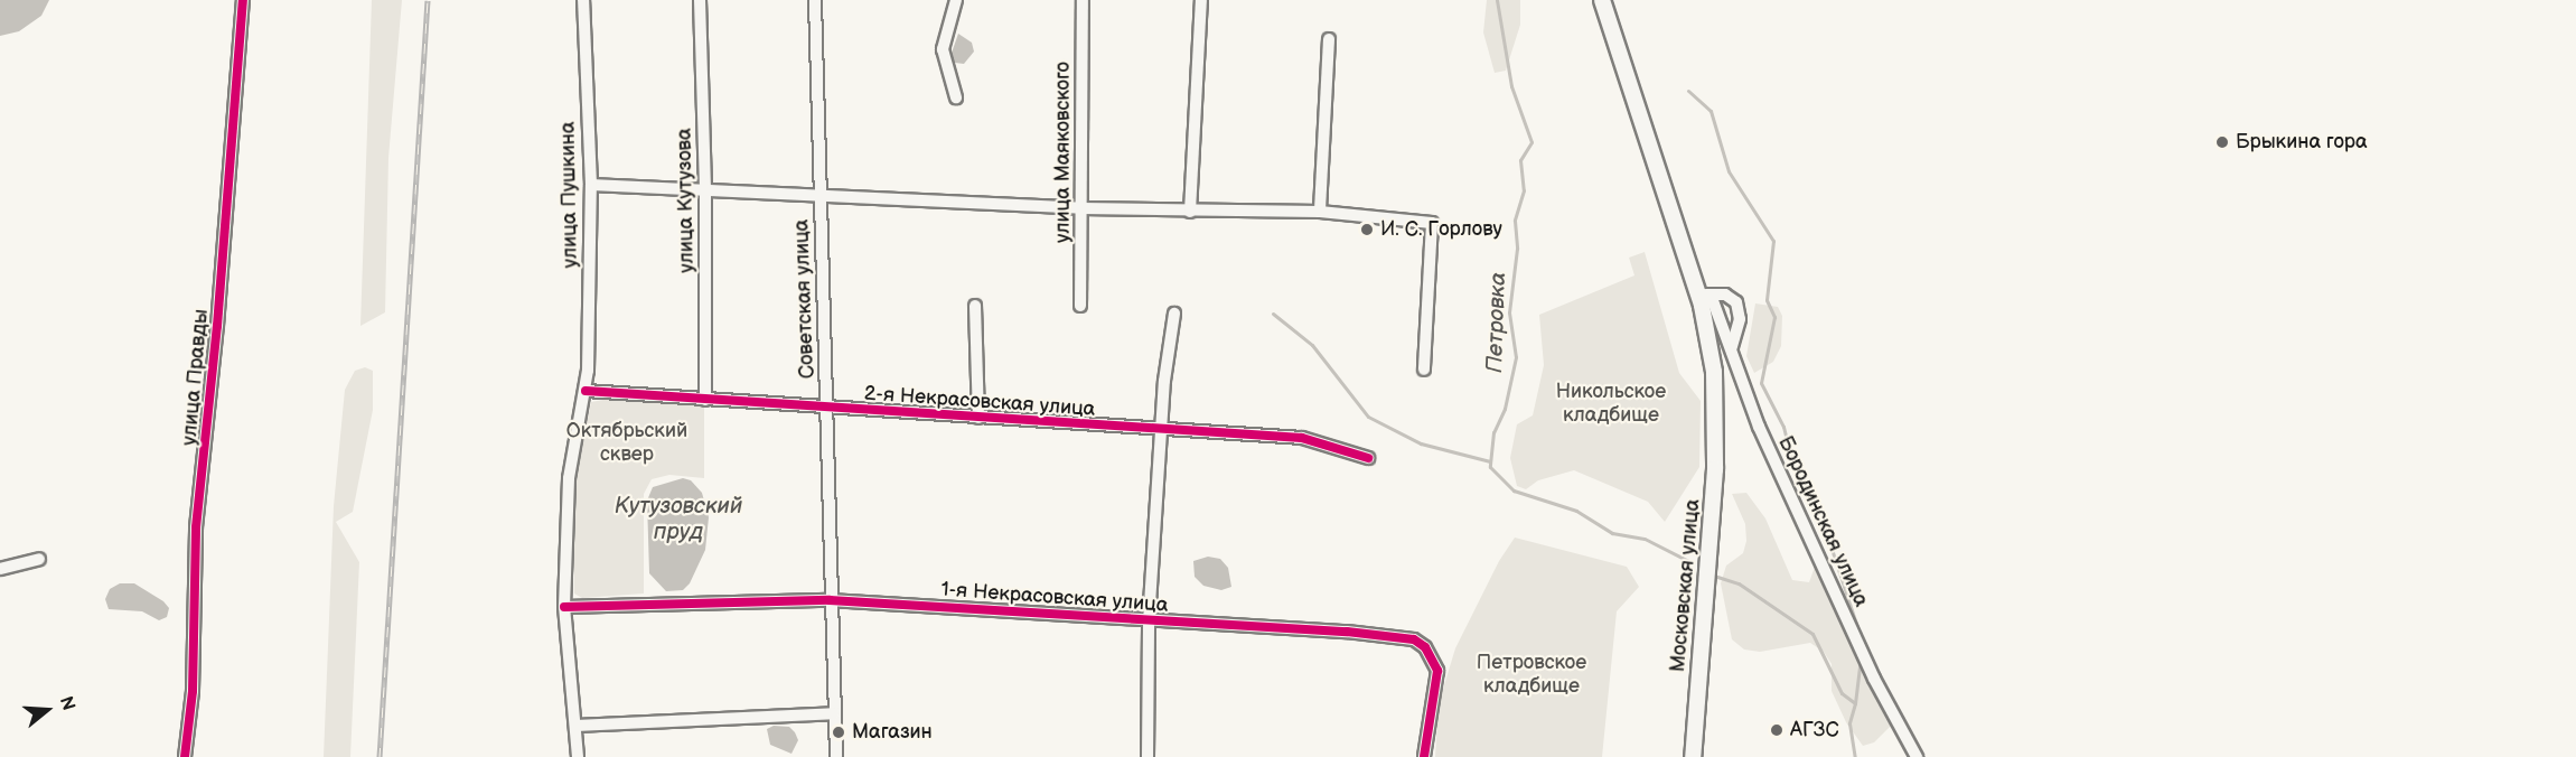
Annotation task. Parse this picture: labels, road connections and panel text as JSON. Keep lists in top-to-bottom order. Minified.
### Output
{"streets":{"main road":["Московская улица"],"street":["улица Маяковского","улица Пушкина","улица Кутузова","Советская улица","улица Правды","2-я Некрасовская улица","Бородинская улица","1-я Некрасовская улица"]},"crossings":[["улица Пушкина","2-я Некрасовская улица"],["улица Пушкина","1-я Некрасовская улица"],["улица Кутузова","2-я Некрасовская улица"],["Советская улица","2-я Некрасовская улица"],["Советская улица","1-я Некрасовская улица"],["Бородинская улица","Московская улица"]],"water":["Петровка","Кутузовский пруд"],"parks":["Никольское кладбище","Октябрьский сквер","Петровское кладбище"],"places":["Брыкина гора","И. С. Горлову","АГЗС","Магазин"],"north":"right"}
